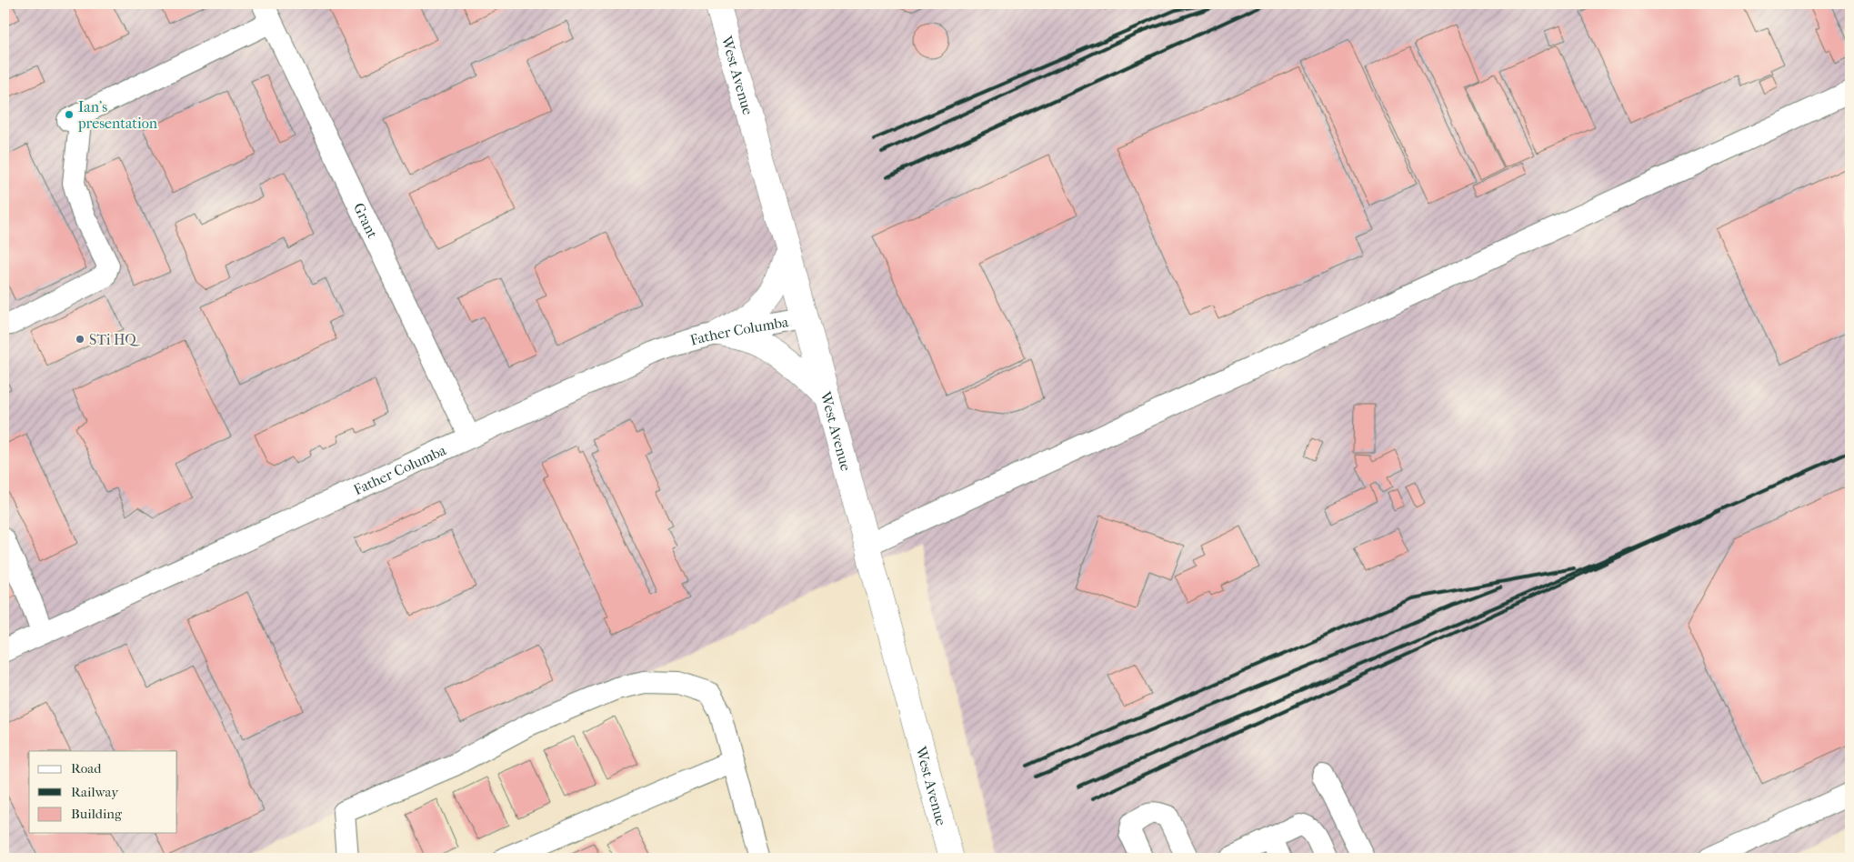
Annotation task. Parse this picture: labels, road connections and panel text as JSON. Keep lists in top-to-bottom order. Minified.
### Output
{"streets":{"main road":["West Avenue"],"street":["Grant","Father Columba"]},"crossings":[["West Avenue","Father Columba"],["Grant","Father Columba"]],"places":["Ian's presentation","STi HQ"],"legend":["Road","Railway","Building"]}
